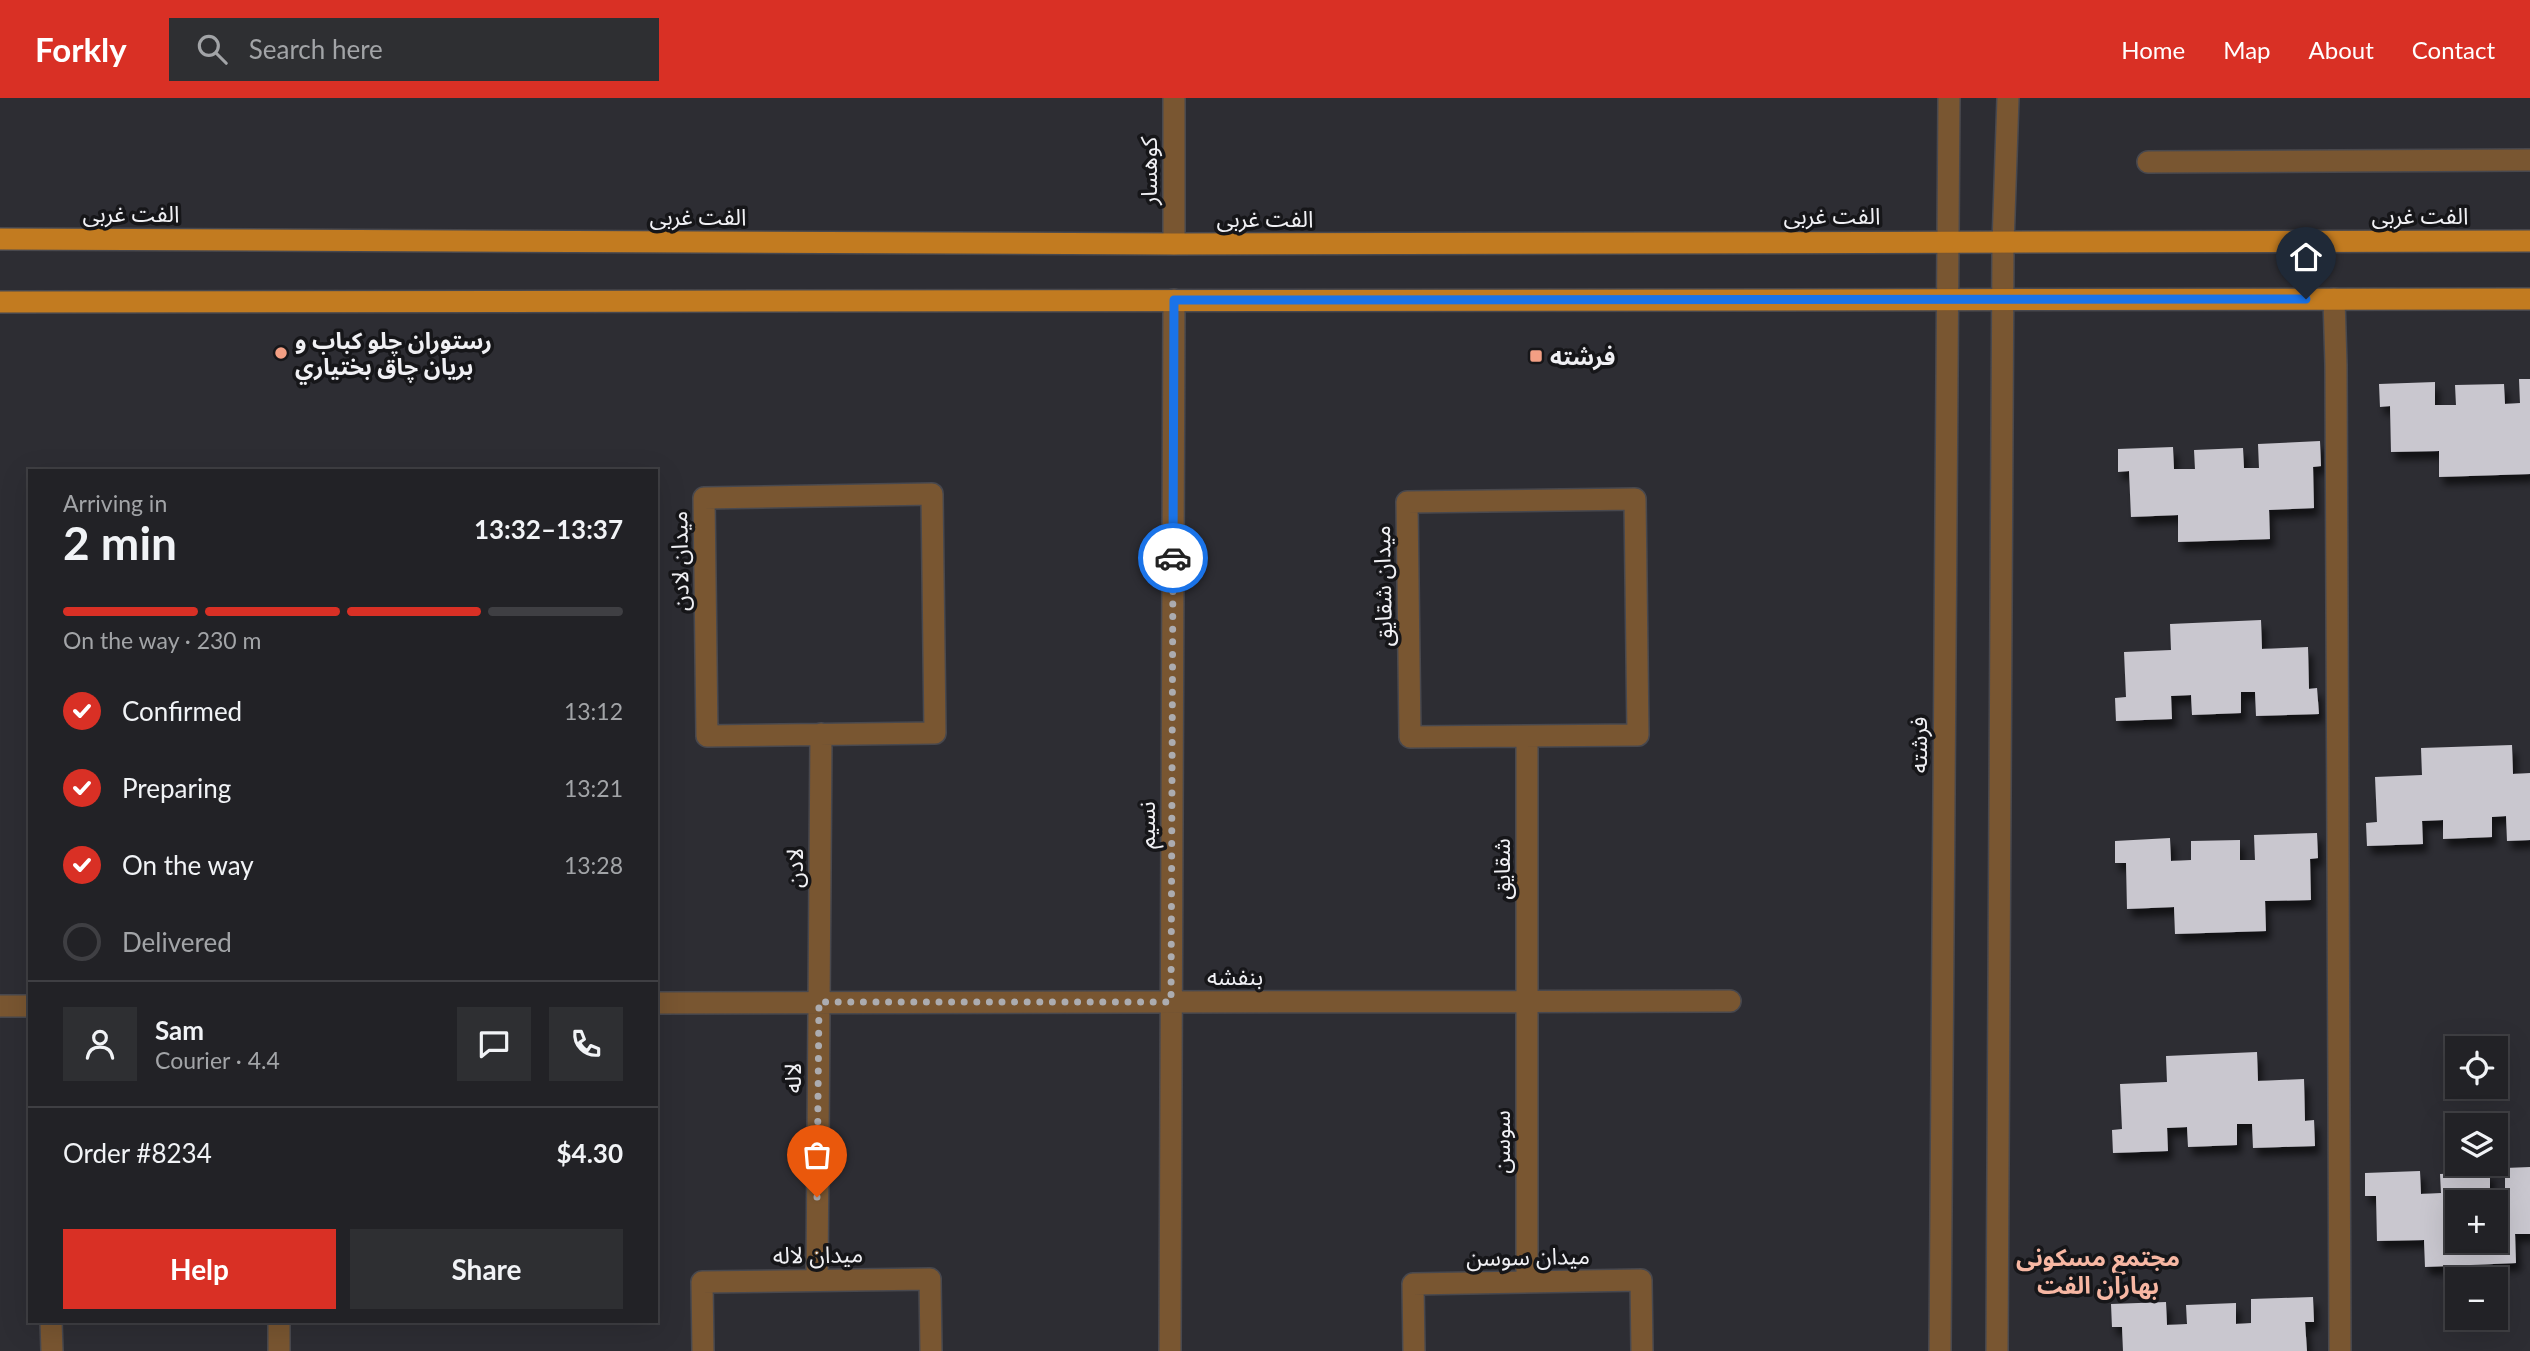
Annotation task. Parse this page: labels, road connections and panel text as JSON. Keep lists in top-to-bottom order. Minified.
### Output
{"streets":{"main road":["الفت غربی"],"street":["کوهسار","میدان لادن","میدان شقایق","فرشته","نسیم","لادن","شقایق","بنفشه","لاله","سوسن","میدان لاله","میدان سوسن"]},"crossings":[["کوهسار","الفت غربی"],["الفت غربی","فرشته"],["میدان لادن","لادن"],["میدان شقایق","شقایق"],["نسیم","بنفشه"],["لادن","بنفشه"],["لادن","لاله"],["شقایق","بنفشه"],["شقایق","سوسن"],["بنفشه","لاله"],["بنفشه","سوسن"],["لاله","میدان لاله"],["سوسن","میدان سوسن"]],"districts":["مجتمع مسکونی بهاران الفت"],"places":{"other":["رستوران چلو كباب و بريان چاق بختياري"],"transit":["فرشته"]},"page":{"header":"Forkly","search":"Search here","nav":["Home","Map","About","Contact"],"heading":["2 min","Arriving in","13:32–13:37"],"panel":["Sam","Courier · 4.4","Order #8234","$4.30"],"bar":"On the way · 230 m","list":[["Confirmed","13:12"],["Preparing","13:21"],["On the way","13:28"],"Delivered"],"map_buttons":["+","−"],"buttons":["Help","Share"]}}
